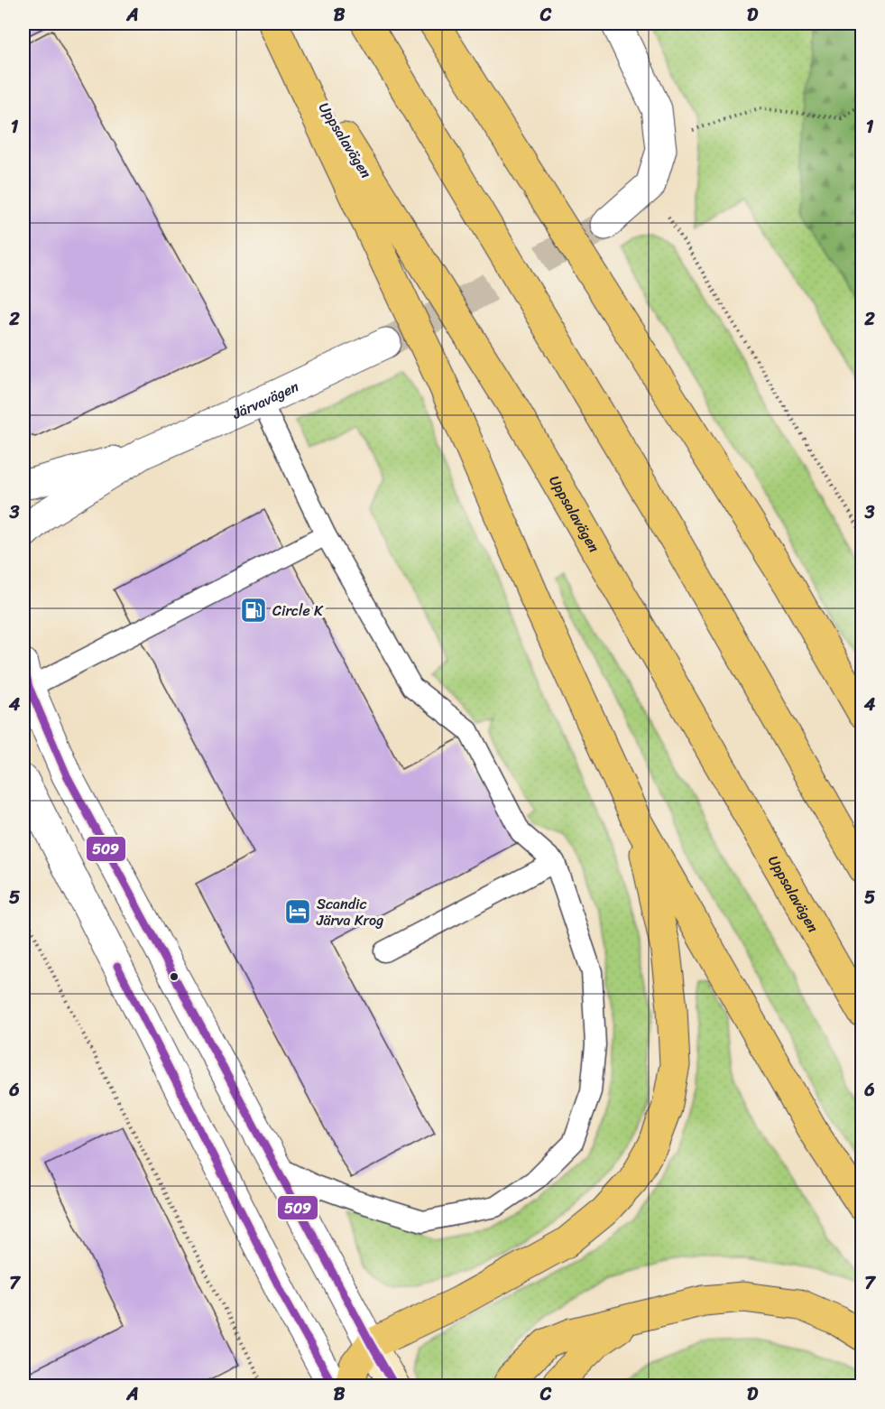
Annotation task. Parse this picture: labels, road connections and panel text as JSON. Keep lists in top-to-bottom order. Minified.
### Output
{"streets":{"highway":["Uppsalavägen"],"street":["Järvavägen"]},"places":{"fuel station":["Circle K"],"hotel":["Scandic Järva Krog"]},"lines":["transit line 509"],"grid":{"columns":["A","B","C","D"],"rows":["1","2","3","4","5","6","7"]}}
